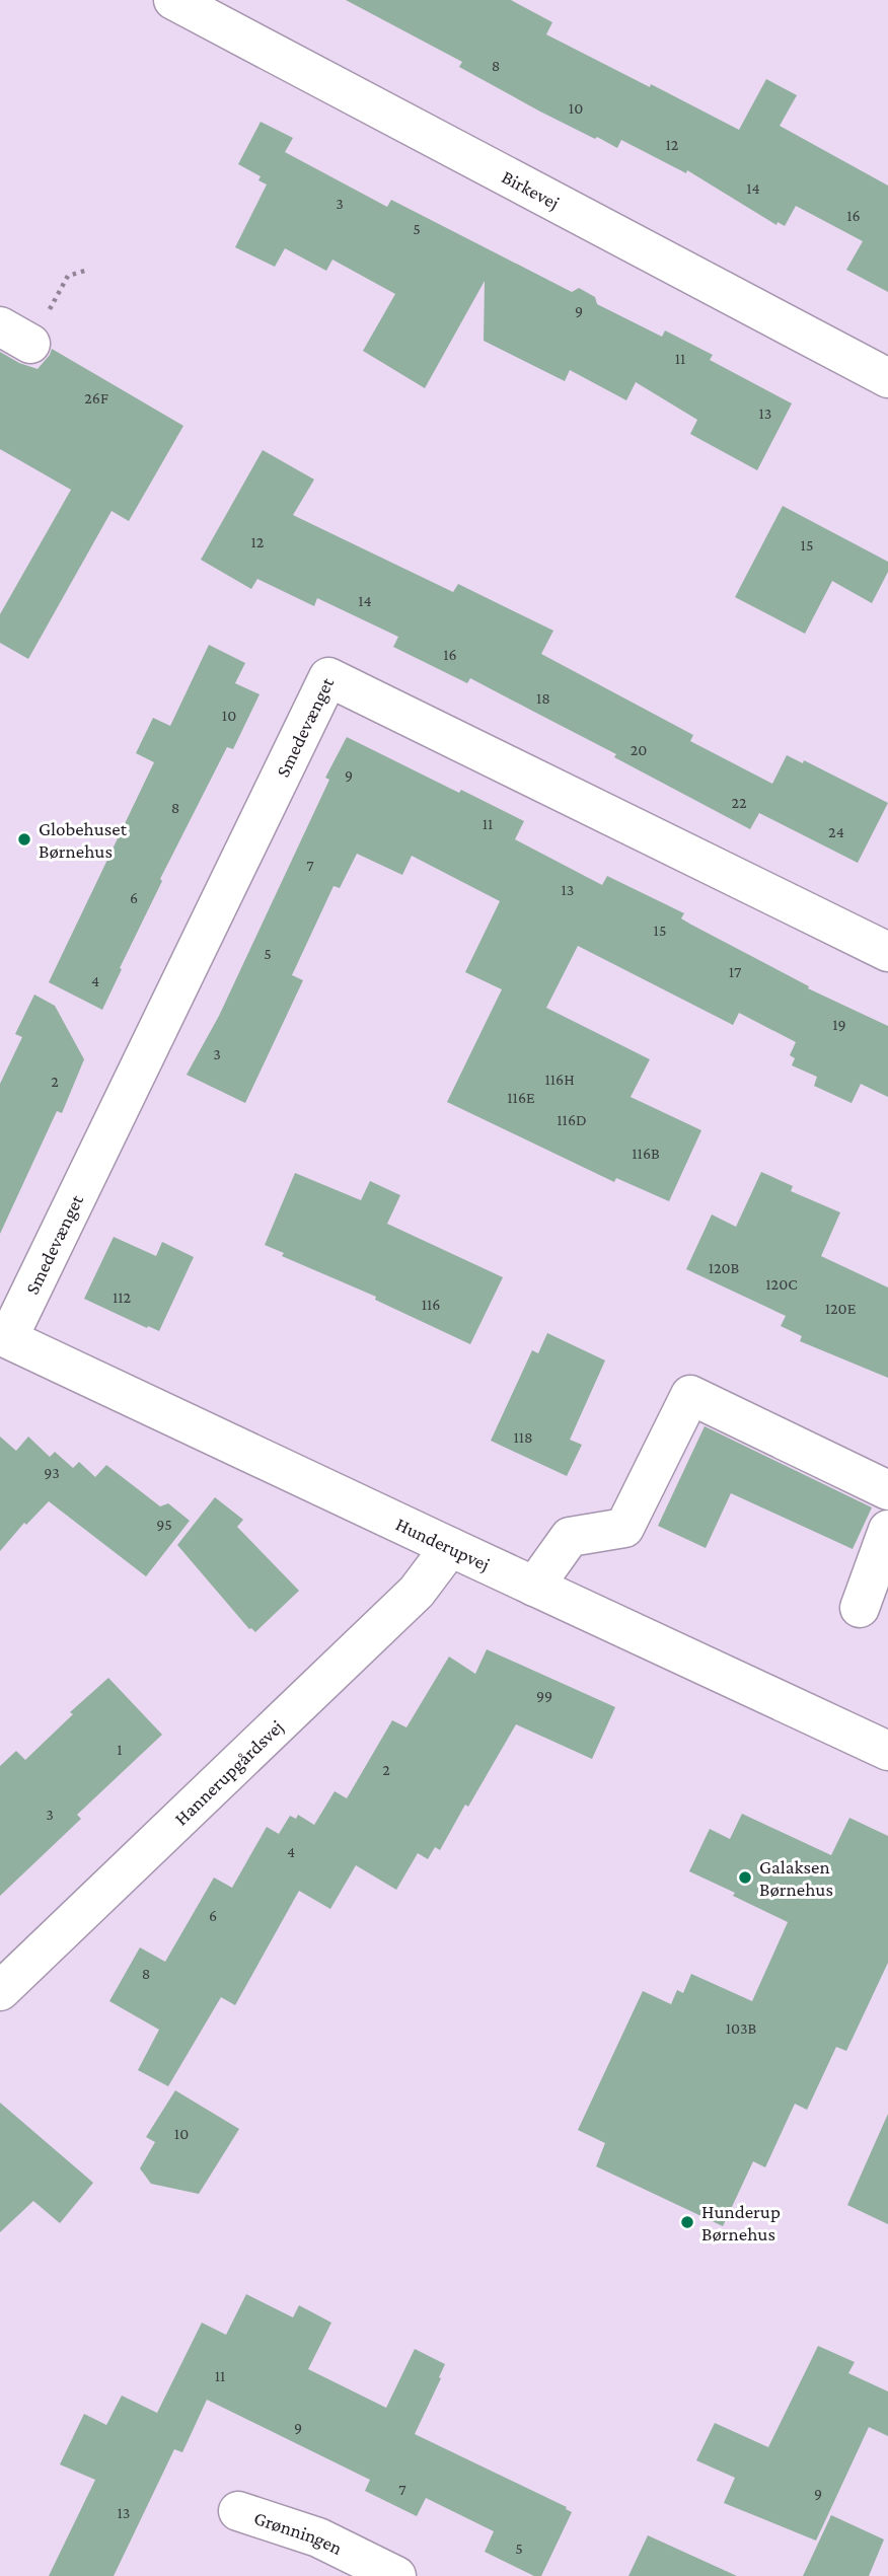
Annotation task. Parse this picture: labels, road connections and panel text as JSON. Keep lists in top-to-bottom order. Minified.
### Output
{"streets":{"street":["Birkevej","Smedevænget","Hunderupvej","Hannerupgårdsvej","Grønningen"]},"crossings":[["Smedevænget","Hunderupvej"],["Hunderupvej","Hannerupgårdsvej"]],"places":["Globehuset Børnehus","Galaksen Børnehus","Hunderup Børnehus"],"house_numbers":["8","10","12","14","3","16","5","9","11","26F","13","12","15","14","16","18","10","20","9","22","8","11","24","7","13","6","15","5","17","4","19","3","116H","2","116E","116D","116B","120B","120C","112","116","120E","118","93","95","99","1","2","3","4","6","8","103B","10","11","9","7","9","13","5"]}
